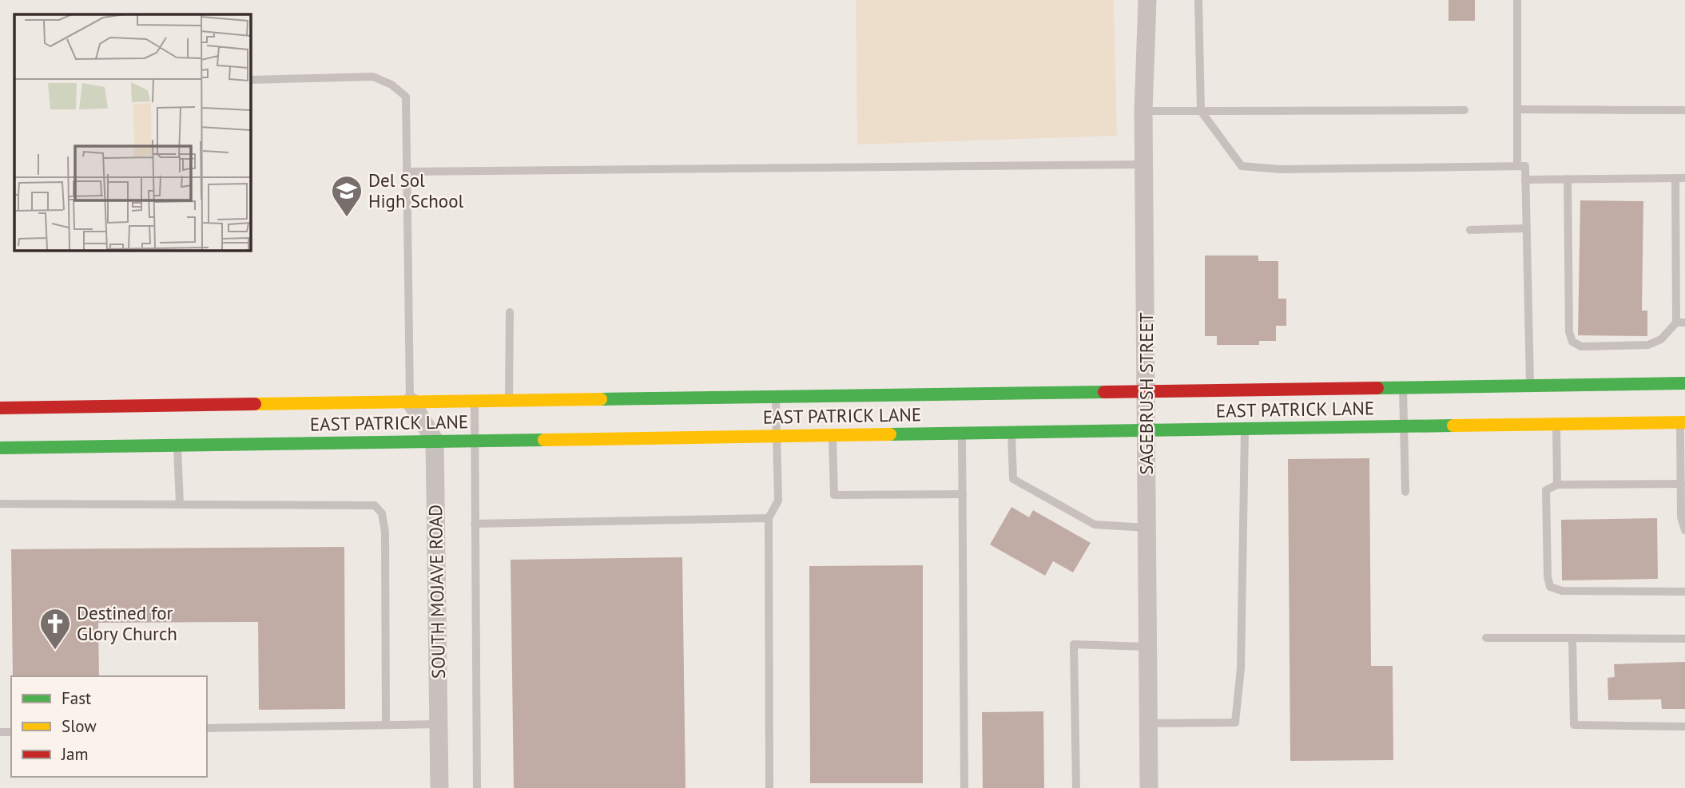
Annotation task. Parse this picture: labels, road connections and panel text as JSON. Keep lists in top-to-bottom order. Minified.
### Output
{"streets":{"main road":["EAST PATRICK LANE"],"street":["SAGEBRUSH STREET","SOUTH MOJAVE ROAD"]},"crossings":[["SAGEBRUSH STREET","EAST PATRICK LANE"],["EAST PATRICK LANE","SOUTH MOJAVE ROAD"]],"places":{"school or university":["Del Sol High School"],"church":["Destined for Glory Church"]},"legend":["Fast","Slow","Jam"]}
